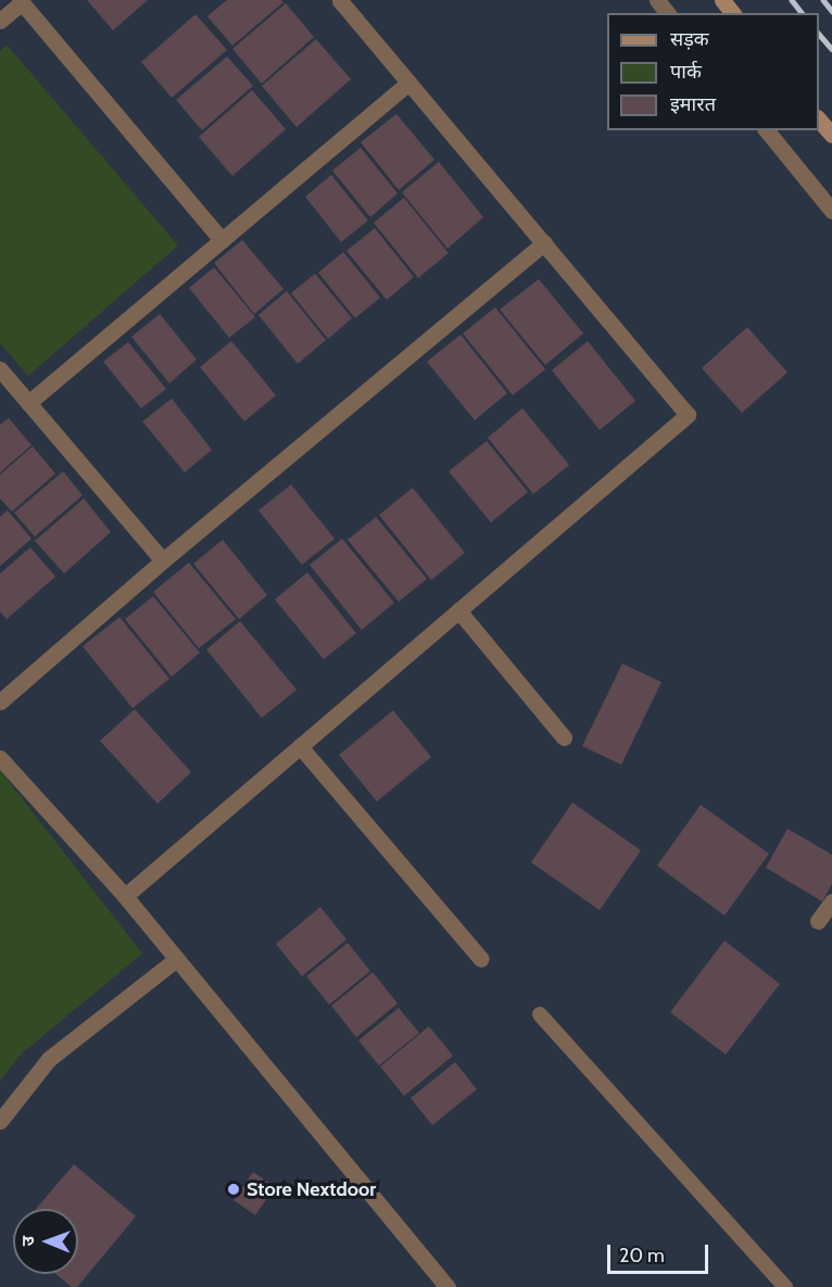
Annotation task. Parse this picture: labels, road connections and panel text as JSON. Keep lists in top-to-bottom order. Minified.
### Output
{"places":["Store Nextdoor"],"legend":["सड़क","पार्क","इमारत"],"scale_bar":"20 m","north":"left"}
